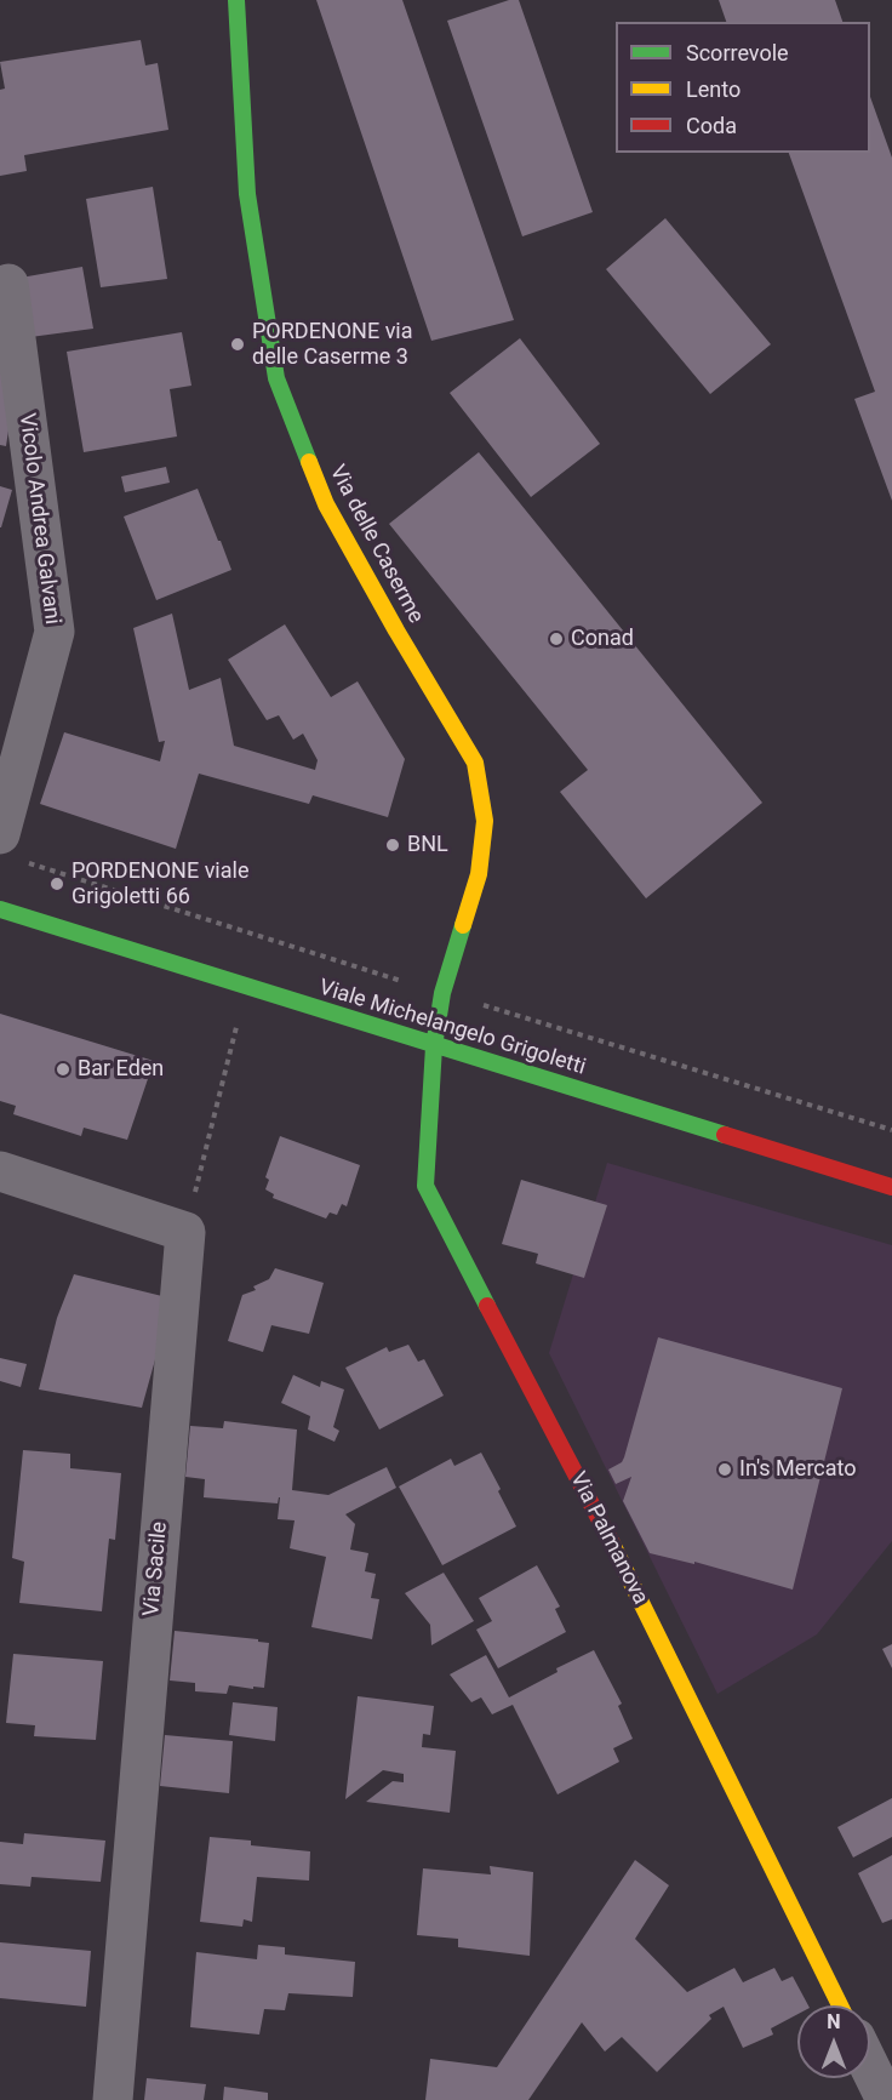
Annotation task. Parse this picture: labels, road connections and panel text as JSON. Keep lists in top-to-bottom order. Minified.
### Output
{"streets":{"street":["Vicolo Andrea Galvani","Via delle Caserme","Viale Michelangelo Grigoletti","Via Palmanova","Via Sacile"]},"crossings":[["Via delle Caserme","Viale Michelangelo Grigoletti"],["Via delle Caserme","Via Palmanova"],["Viale Michelangelo Grigoletti","Via Palmanova"]],"places":["PORDENONE via delle Caserme 3","Conad","BNL","PORDENONE viale Grigoletti 66","Bar Eden","In's Mercato"],"legend":["Scorrevole","Lento","Coda"],"north":"top"}
